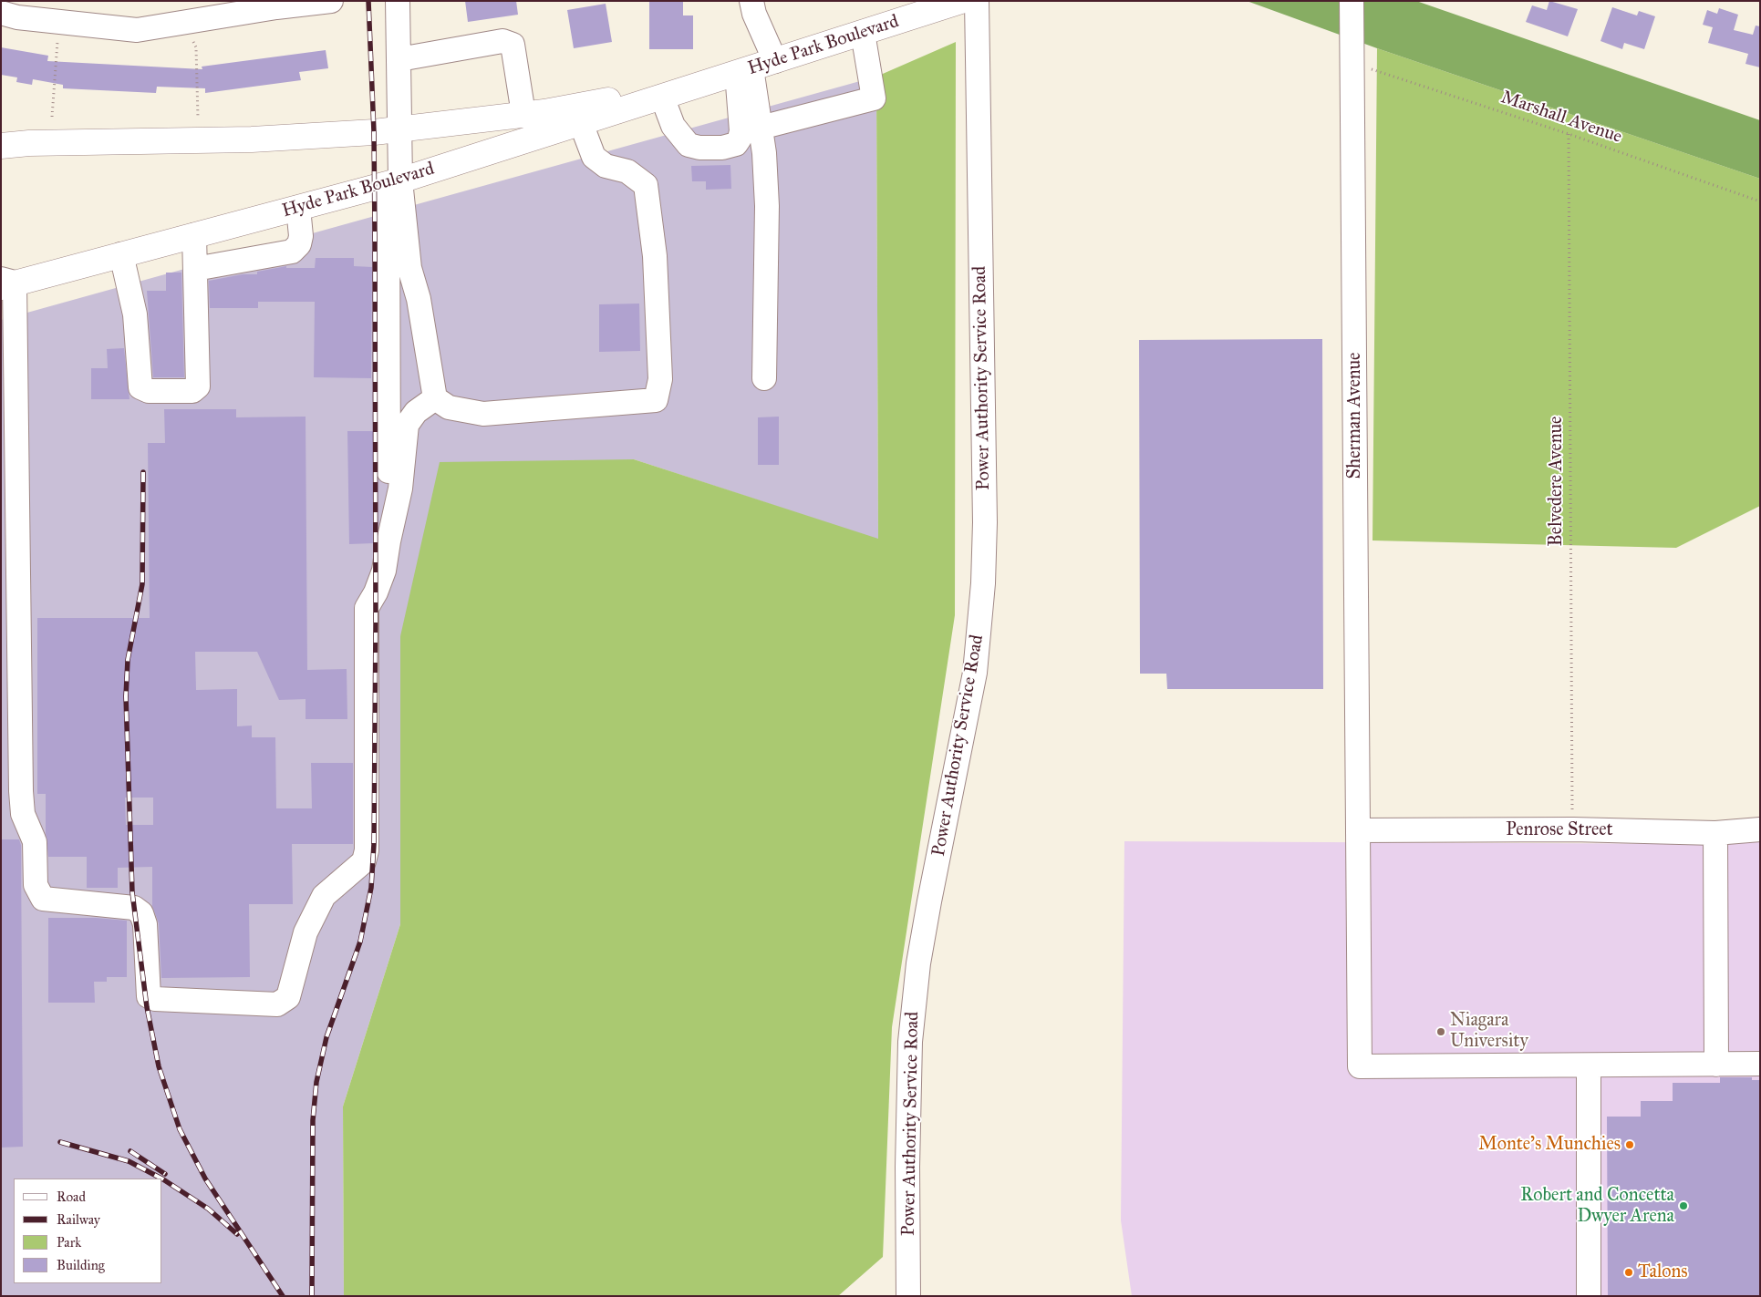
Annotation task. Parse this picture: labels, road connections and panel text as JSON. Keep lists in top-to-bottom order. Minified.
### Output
{"streets":{"main road":["Hyde Park Boulevard"],"street":["Power Authority Service Road","Sherman Avenue","Penrose Street"],"path":["Marshall Avenue","Belvedere Avenue"]},"crossings":[["Marshall Avenue","Sherman Avenue"],["Marshall Avenue","Belvedere Avenue"],["Sherman Avenue","Penrose Street"],["Belvedere Avenue","Penrose Street"]],"places":["Niagara University","Monte's Munchies","Robert and Concetta Dwyer Arena","Talons"],"legend":["Road","Railway","Park","Building"]}
